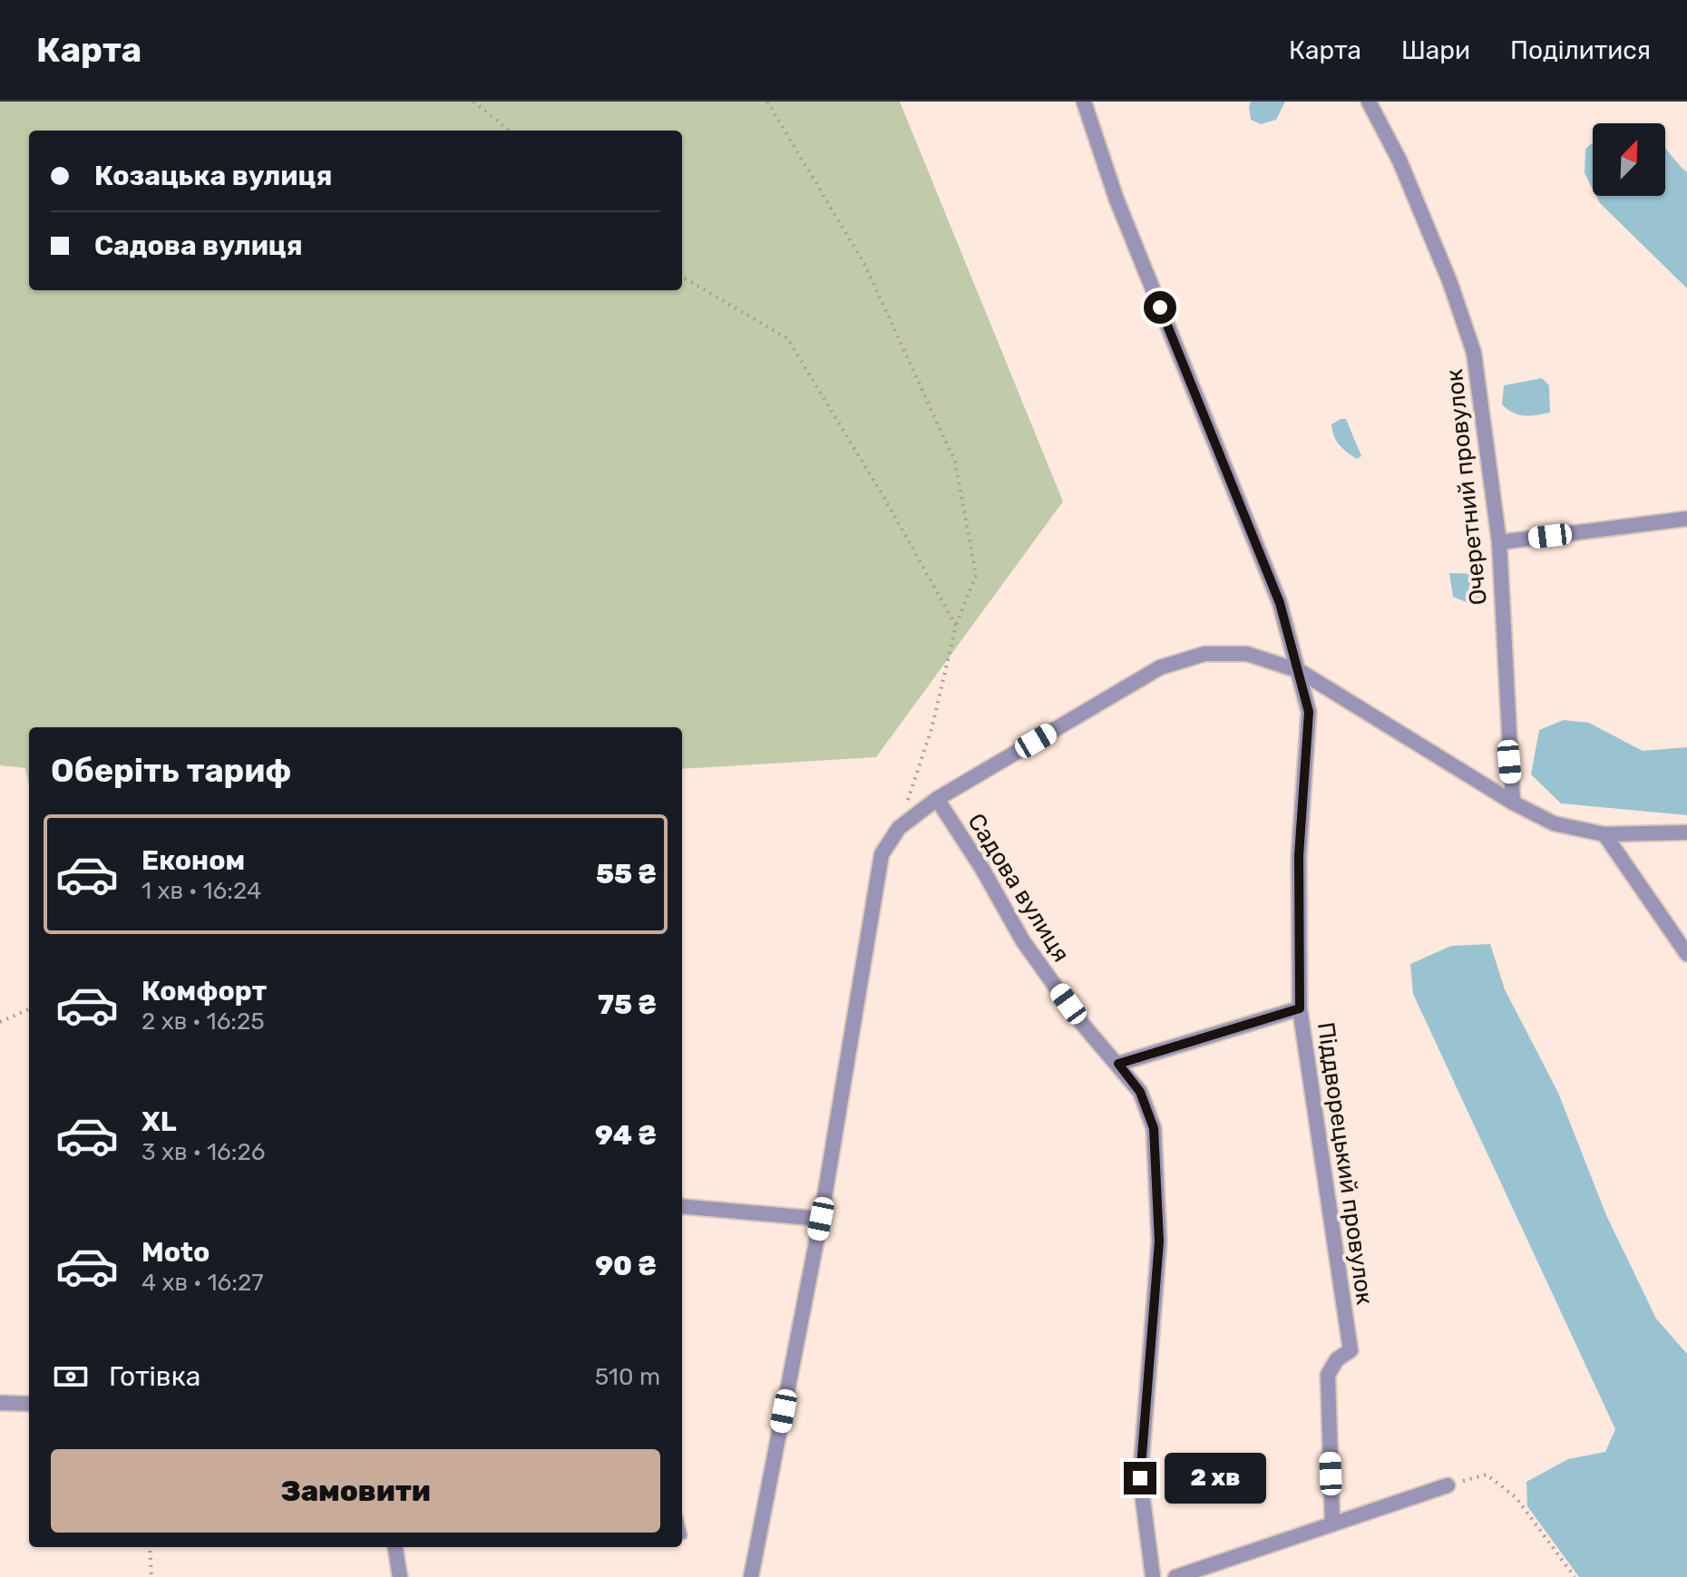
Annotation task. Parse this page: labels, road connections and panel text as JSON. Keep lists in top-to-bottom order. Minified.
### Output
{"streets":{"street":["Очеретний провулок","Садова вулиця","Піддворецький провулок"]},"north":"top right","page":{"header":"Карта","nav":["Карта","Шари","Поділитися"],"banner":["Козацька вулиця","Садова вулиця"],"heading":"Оберіть тариф","list":[{"name":"Економ","note":"1 хв · 16:24","value":"55 ₴"},{"name":"Комфорт","note":"2 хв · 16:25","value":"75 ₴"},{"name":"XL","note":"3 хв · 16:26","value":"94 ₴"},{"name":"Moto","note":"4 хв · 16:27","value":"90 ₴"}],"pay":["Готівка","510 m"],"buttons":"Замовити","bubble":"2 хв"}}
